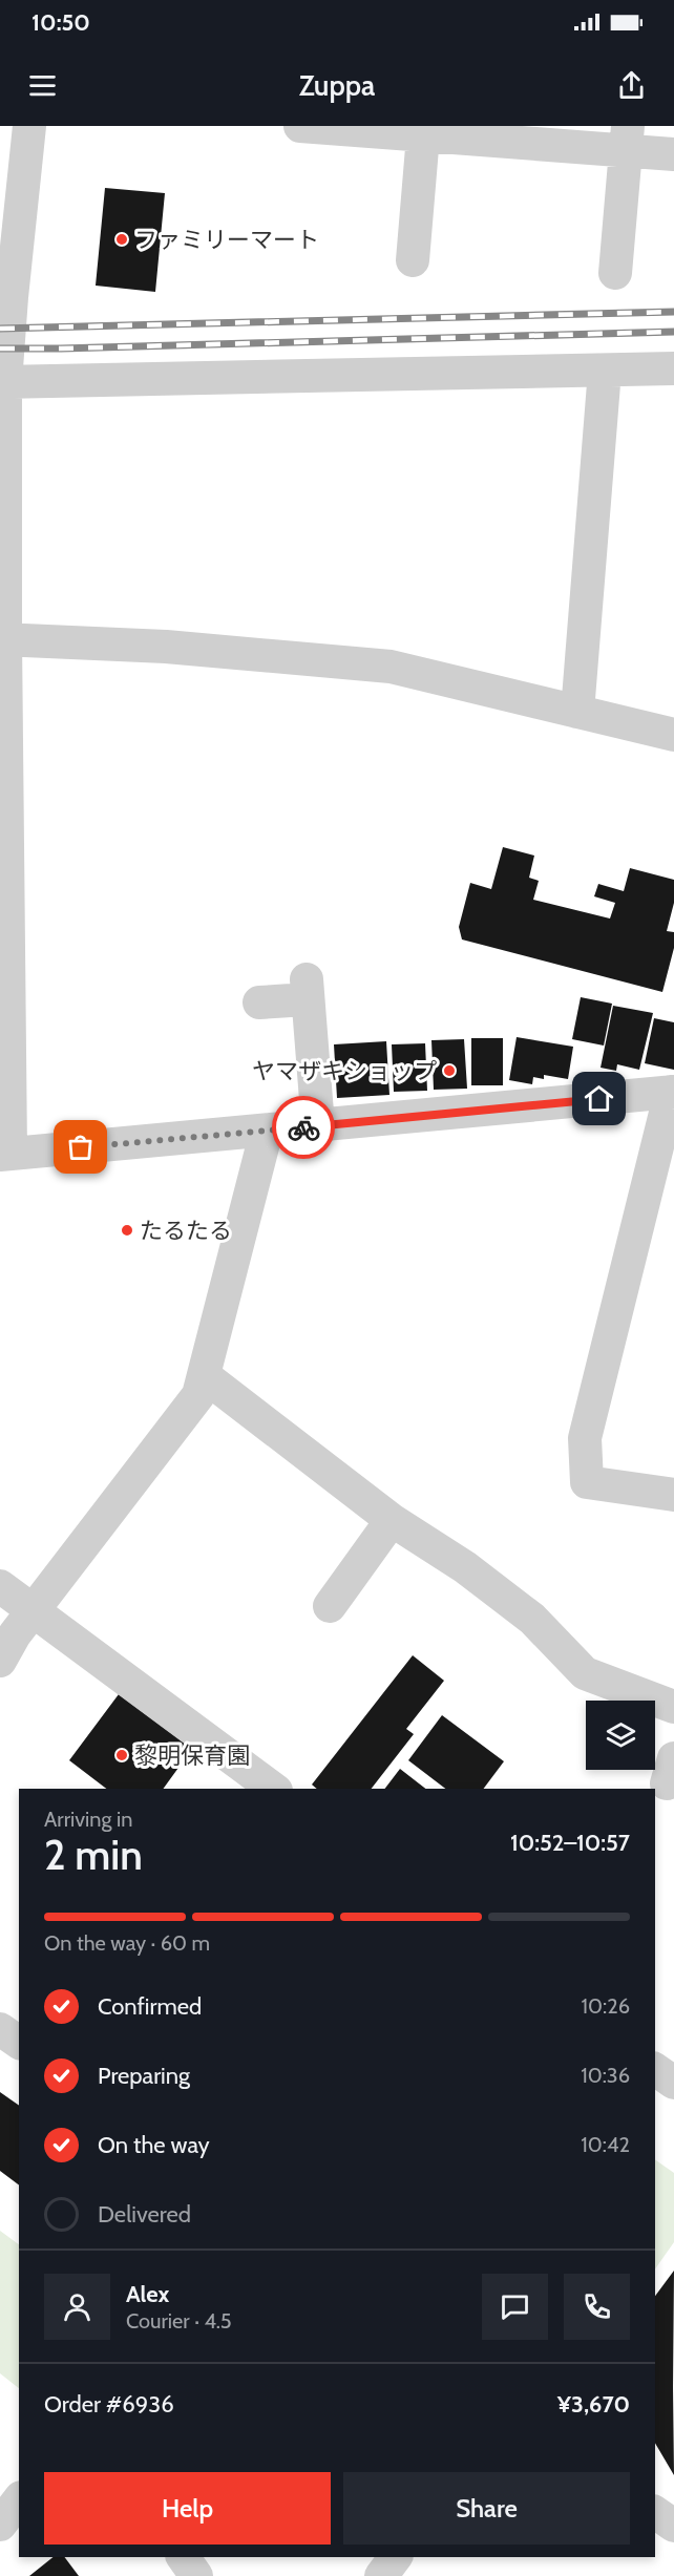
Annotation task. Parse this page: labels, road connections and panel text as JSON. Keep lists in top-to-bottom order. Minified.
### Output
{"places":["ファミリーマート","ヤマザキショップ","たるたる","黎明保育園"],"page":{"status":"10:50","header":"Zuppa","heading":["2 min","Arriving in","10:52–10:57"],"panel":["Alex","Courier · 4.5","Order #6936","¥3,670"],"bar":"On the way · 60 m","list":[["Confirmed","10:26"],["Preparing","10:36"],["On the way","10:42"],"Delivered"],"buttons":["Help","Share"]}}
